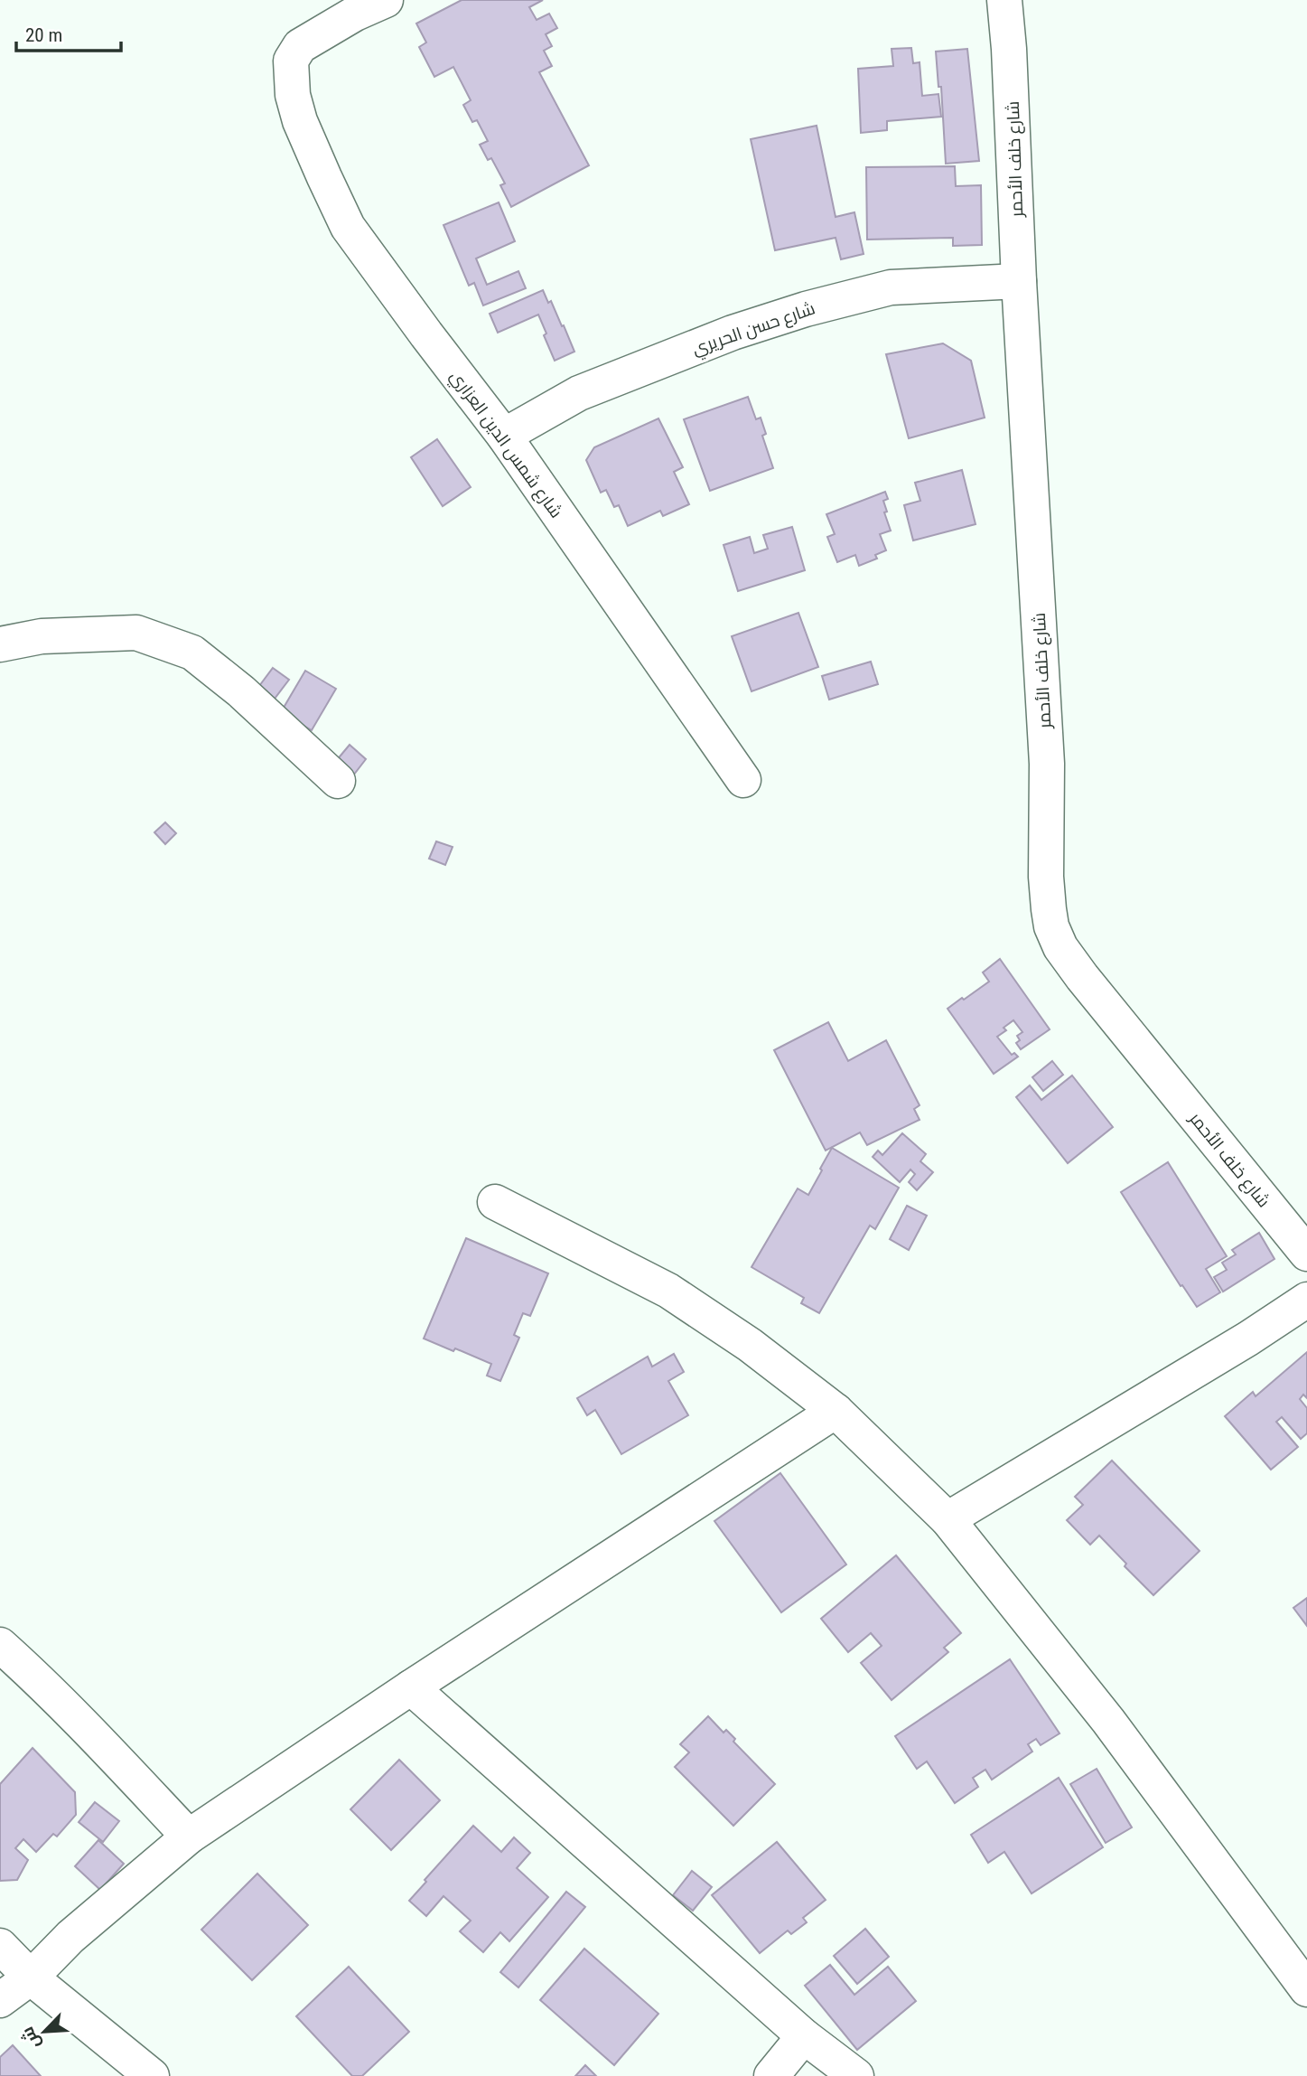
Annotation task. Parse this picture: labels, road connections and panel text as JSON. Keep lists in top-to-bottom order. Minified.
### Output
{"streets":{"street":["شارع خلف الأحمر","شارع حسن الحريري","شارع شمس الدين العزاري"]},"crossings":[["شارع خلف الأحمر","شارع حسن الحريري"],["شارع حسن الحريري","شارع شمس الدين العزاري"]],"scale_bar":"20 m","north":"bottom left"}
